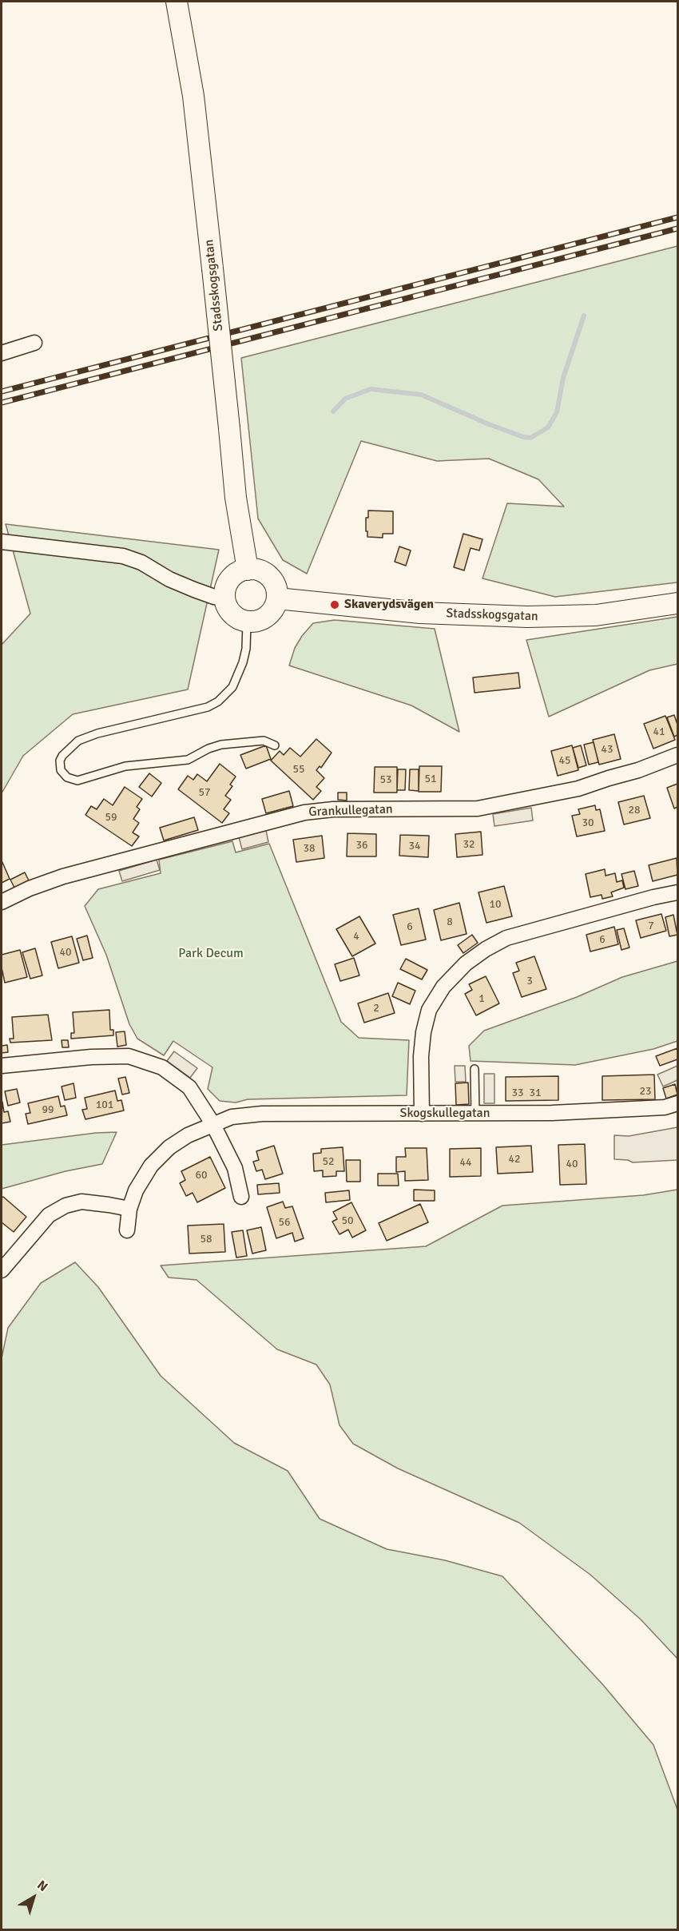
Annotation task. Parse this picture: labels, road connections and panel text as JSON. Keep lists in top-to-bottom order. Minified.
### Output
{"streets":{"street":["Stadsskogsgatan","Grankullegatan","Skogskullegatan"]},"parks":["Park Decum"],"places":["Skaverydsvägen"],"house_numbers":["41","43","45","55","51","53","57","28","59","30","32","36","34","38","10","8","7","6","4","6","40","3","1","2","23","33","31","101","99","42","52","44","40","60","50","56","58"],"north":"top right"}
